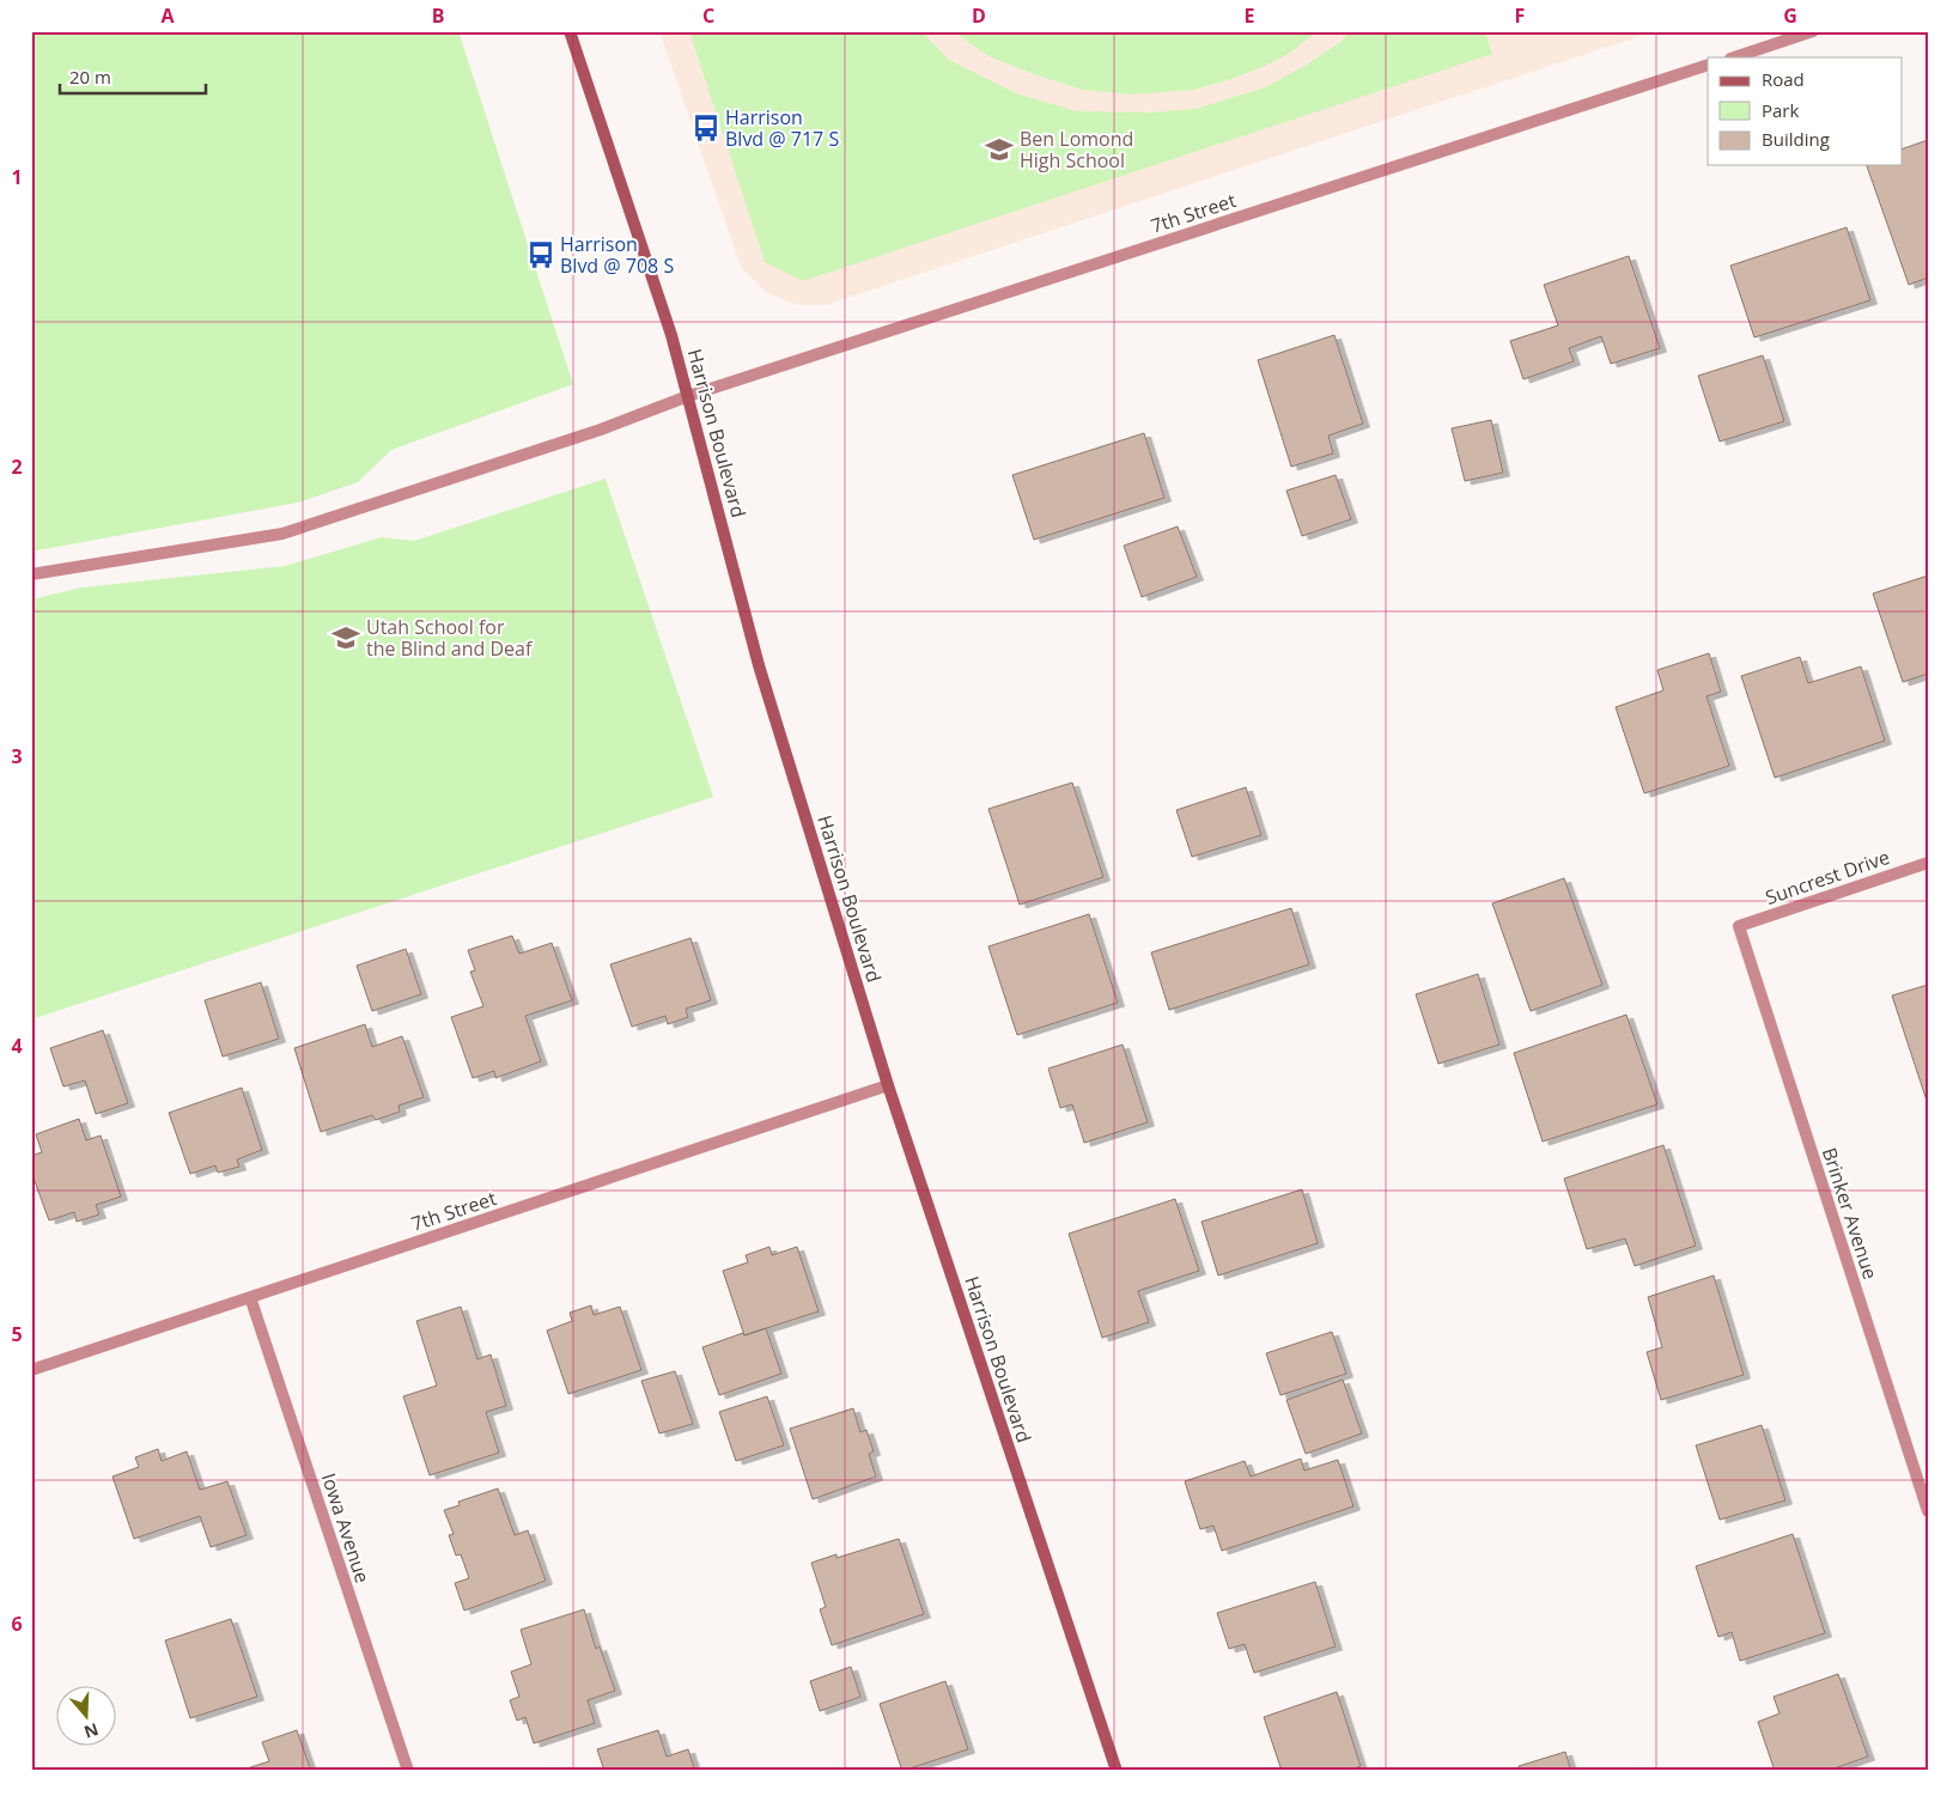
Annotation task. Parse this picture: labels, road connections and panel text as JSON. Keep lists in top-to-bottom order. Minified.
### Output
{"streets":{"main road":["Harrison Boulevard"],"street":["7th Street","Suncrest Drive","Brinker Avenue","Iowa Avenue"]},"crossings":[["7th Street","Harrison Boulevard"],["7th Street","Iowa Avenue"],["Suncrest Drive","Brinker Avenue"]],"places":{"bus stop":["Harrison Blvd @ 717 S","Harrison Blvd @ 708 S"],"school or university":["Ben Lomond High School","Utah School for the Blind and Deaf"]},"legend":["Road","Park","Building"],"scale_bar":"20 m","north":"bottom","grid":{"columns":["A","B","C","D","E","F","G"],"rows":["1","2","3","4","5","6"]}}
